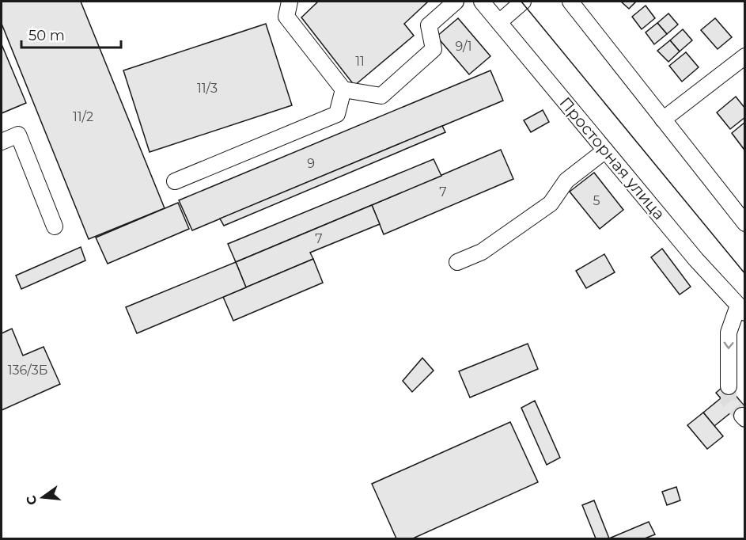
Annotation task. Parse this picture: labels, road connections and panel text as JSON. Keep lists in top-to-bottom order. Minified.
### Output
{"streets":{"street":["Просторная улица"]},"house_numbers":["9/1","11","11/3","11/2","9","7","5","7","136/3Б"],"scale_bar":"50 m","north":"left"}
